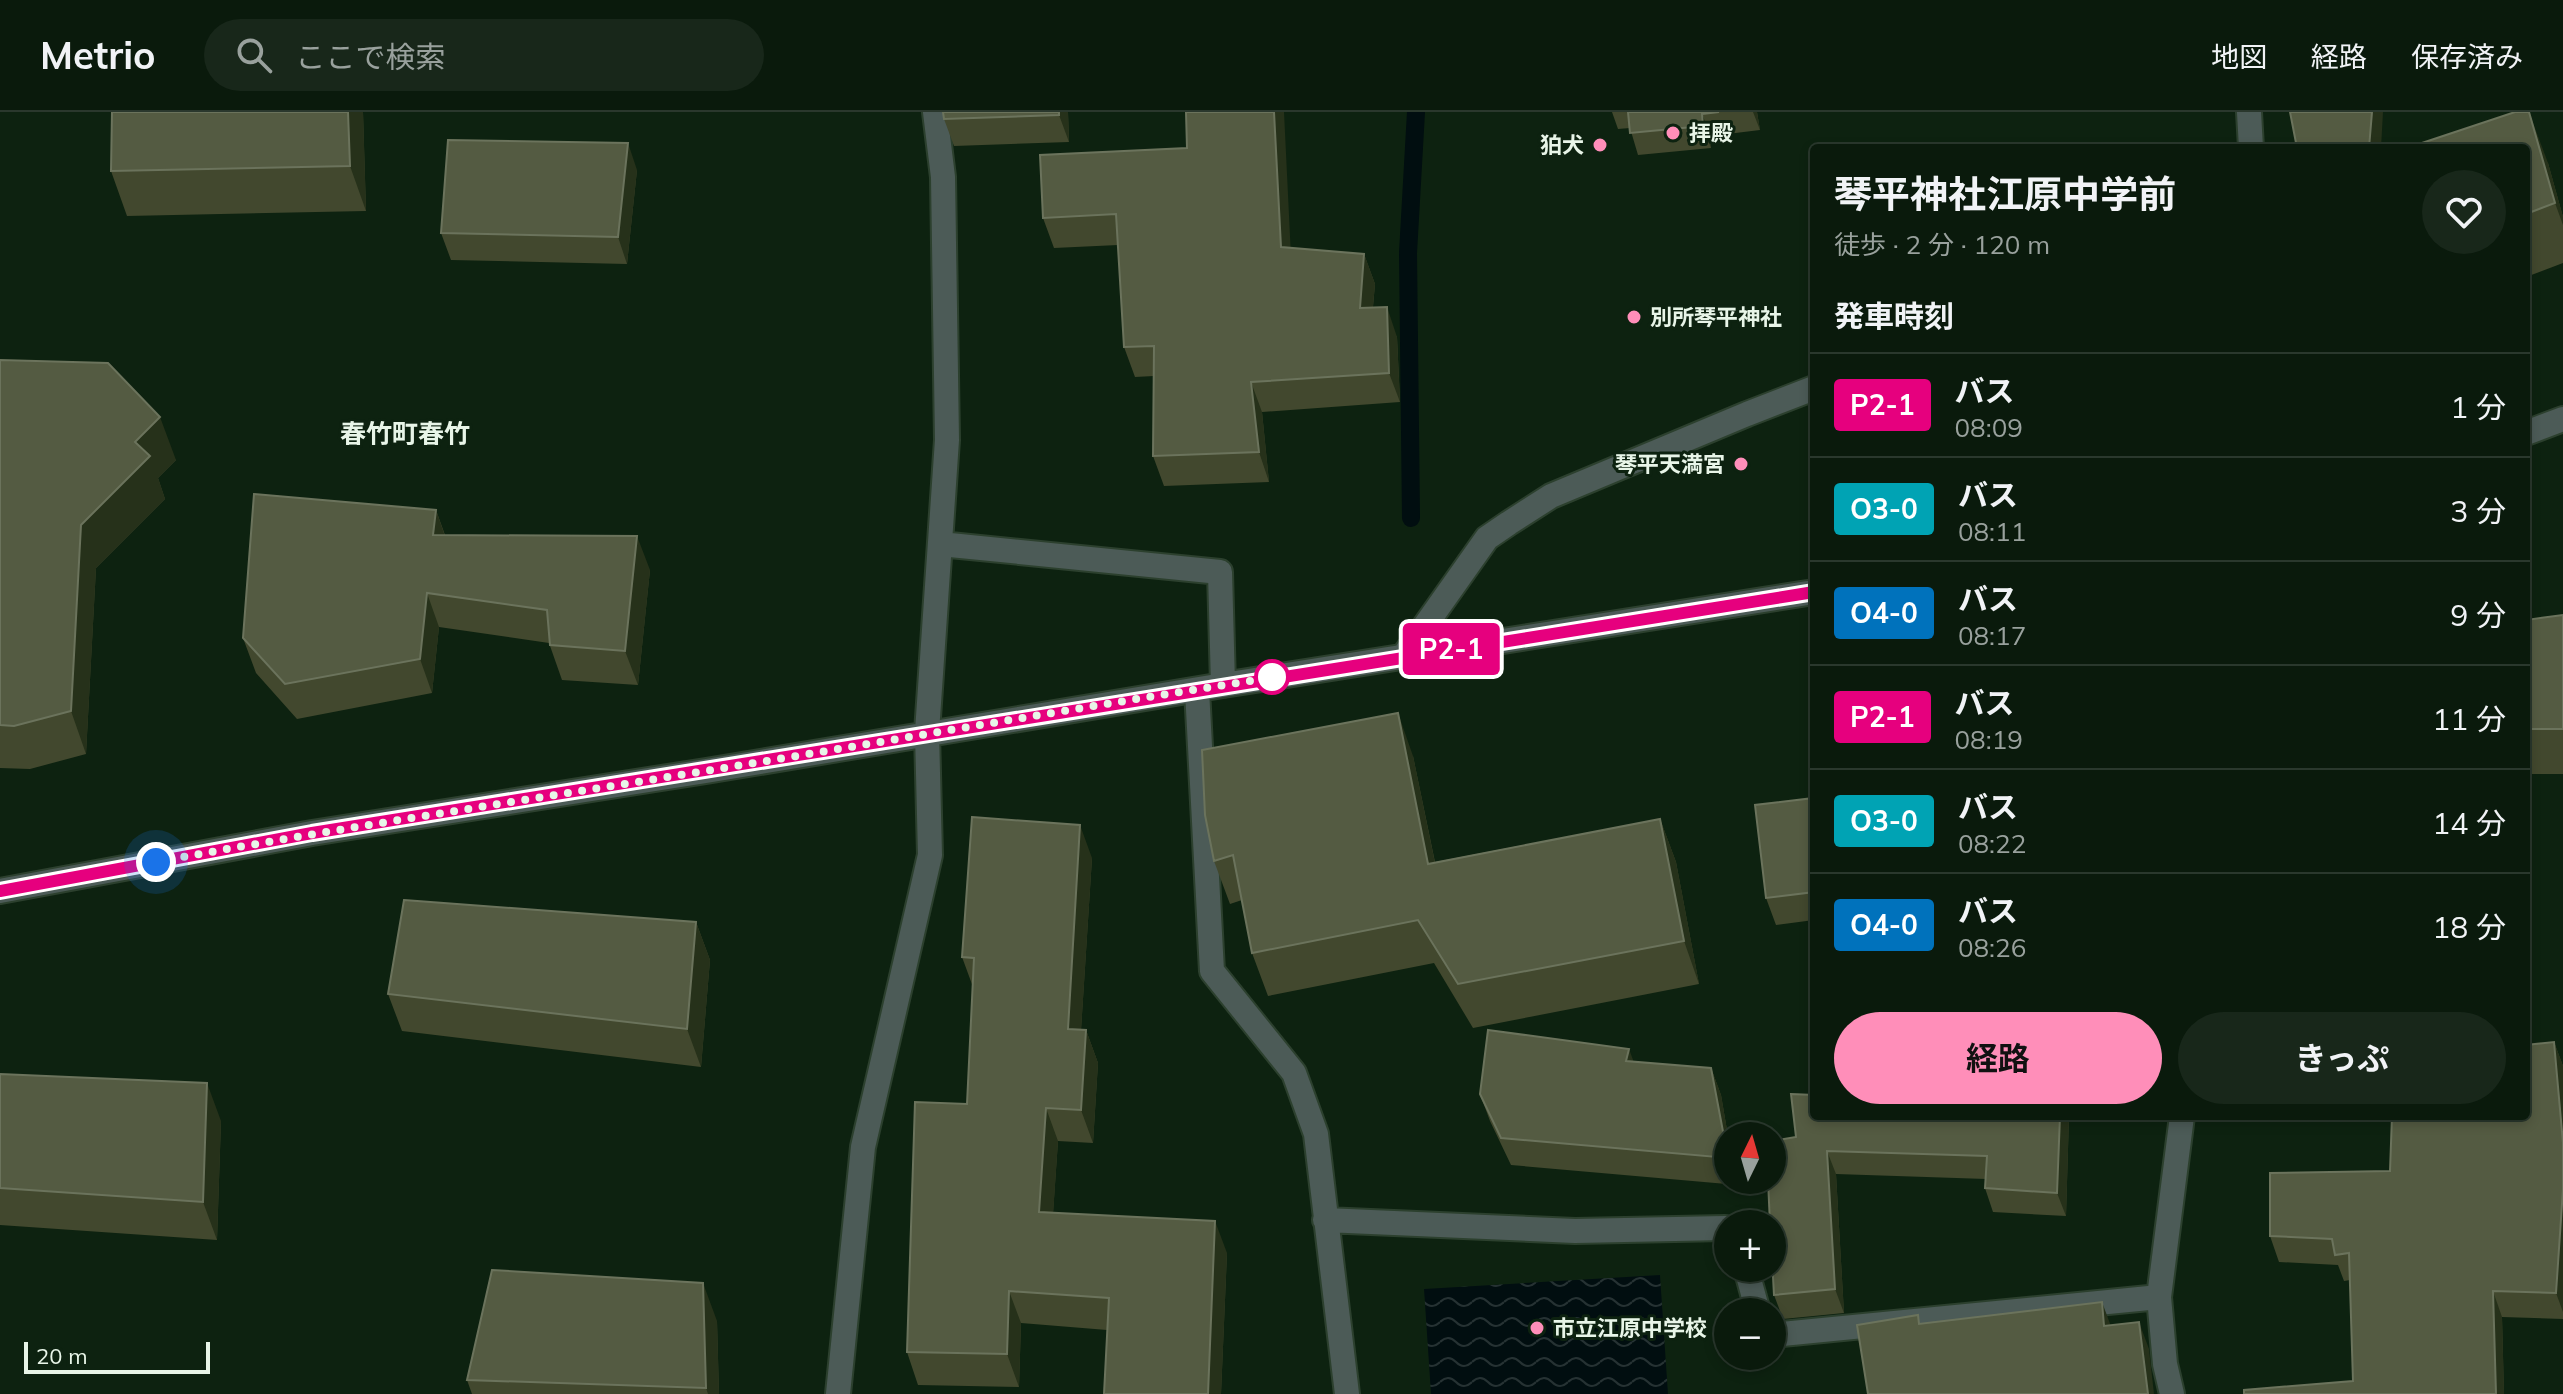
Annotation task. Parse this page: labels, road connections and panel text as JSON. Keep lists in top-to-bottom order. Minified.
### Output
{"districts":["春竹町春竹"],"places":["拝殿","狛犬","別所琴平神社","琴平天満宮","市立江原中学校"],"lines":["bus line P2-1"],"scale_bar":"20 m","north":"top","page":{"header":"Metrio","search":"ここで検索","nav":["地図","経路","保存済み"],"on_map":"P2-1","heading":[["琴平神社江原中学前","徒歩 · 2 分 · 120 m"],"発車時刻"],"list":[{"mark":"P2-1","name":"バス","note":"08:09","value":"1 分"},{"mark":"O3-0","name":"バス","note":"08:11","value":"3 分"},{"mark":"O4-0","name":"バス","note":"08:17","value":"9 分"},{"mark":"P2-1","name":"バス","note":"08:19","value":"11 分"},{"mark":"O3-0","name":"バス","note":"08:22","value":"14 分"},{"mark":"O4-0","name":"バス","note":"08:26","value":"18 分"}],"buttons":["経路","きっぷ"],"map_buttons":["+","−"],"scale":"20 m"}}
